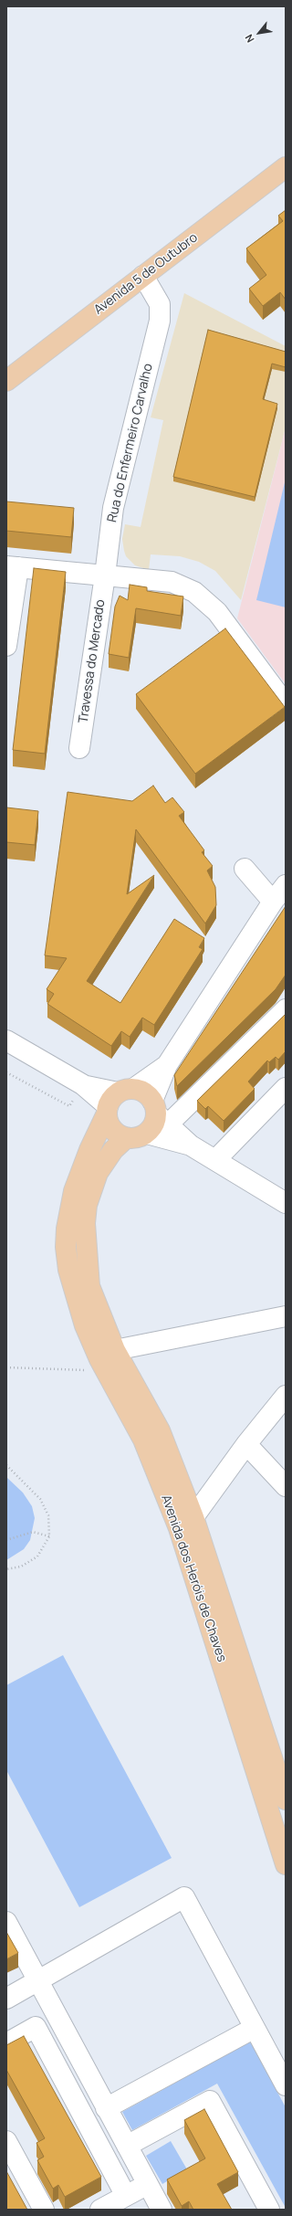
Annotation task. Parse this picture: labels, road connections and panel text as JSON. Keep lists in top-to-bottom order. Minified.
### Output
{"streets":{"main road":["Avenida 5 de Outubro","Avenida dos Heróis de Chaves"],"street":["Rua do Enfermeiro Carvalho","Travessa do Mercado"]},"crossings":[["Avenida 5 de Outubro","Rua do Enfermeiro Carvalho"],["Rua do Enfermeiro Carvalho","Travessa do Mercado"]],"north":"bottom left"}
